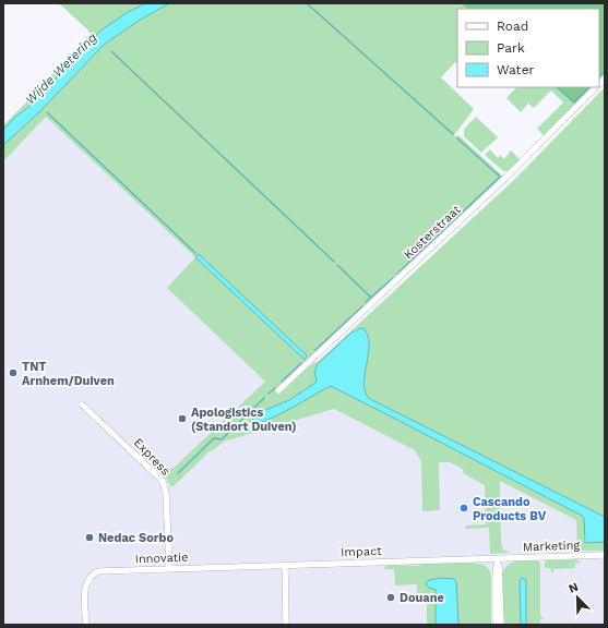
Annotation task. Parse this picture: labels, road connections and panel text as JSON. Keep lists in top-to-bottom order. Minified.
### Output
{"streets":{"street":["Kosterstraat","Express","Marketing","Impact","Innovatie"]},"crossings":[["Express","Innovatie"],["Marketing","Impact"],["Impact","Innovatie"]],"water":["Wijde Wetering"],"places":["TNT Arnhem/Duiven","Apologistics (Standort Duiven)","Cascando Products BV","Nedac Sorbo","Douane"],"legend":["Road","Park","Water"],"north":"top left"}
